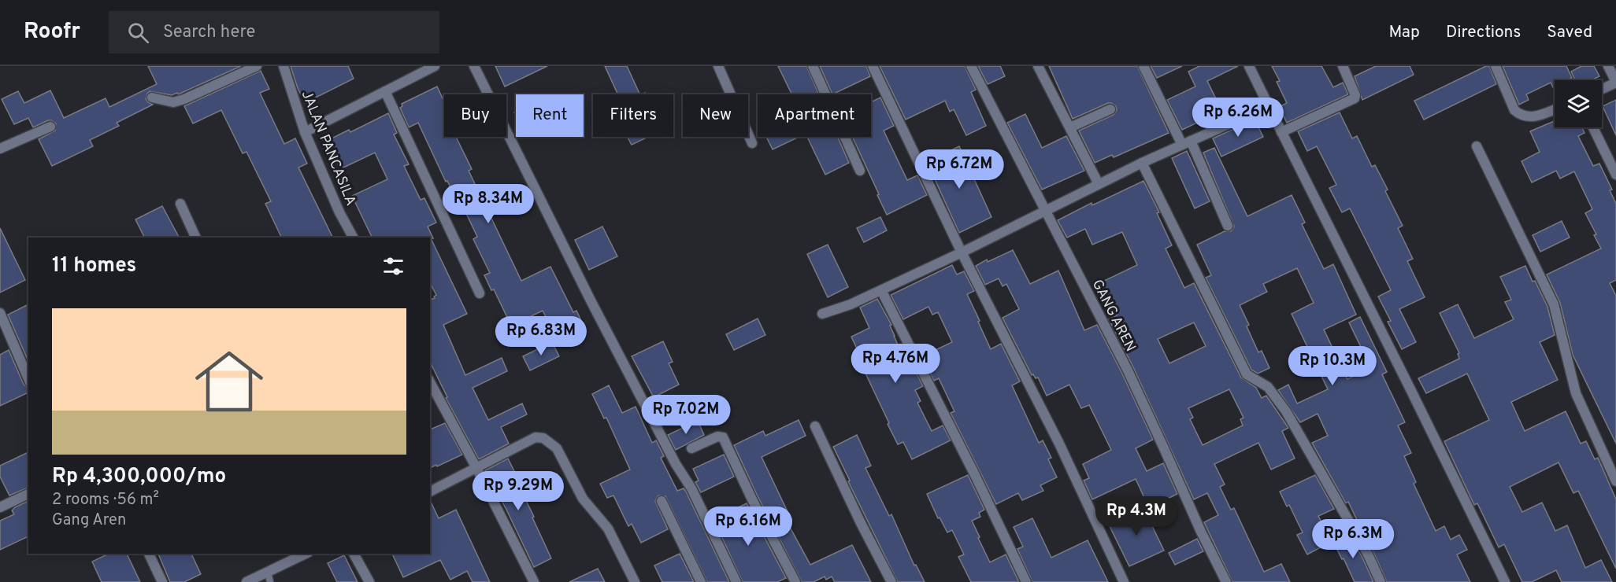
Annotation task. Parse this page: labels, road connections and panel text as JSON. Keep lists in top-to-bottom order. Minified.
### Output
{"streets":{"street":["JALAN PANCASILA","GANG AREN"]},"page":{"header":"Roofr","search":"Search here","nav":["Map","Directions","Saved"],"chip":["Buy","Rent","Filters","New","Apartment"],"price":["Rp 6.26M","Rp 6.72M","Rp 8.34M","Rp 6.83M","Rp 4.76M","Rp 10.3M","Rp 7.02M","Rp 9.29M","Rp 4.3M","Rp 6.16M","Rp 6.3M"],"heading":"11 homes","list":[{"name":"Rp 4,300,000/mo","note":"2 rooms · 56 m² · Gang Aren"}]}}
